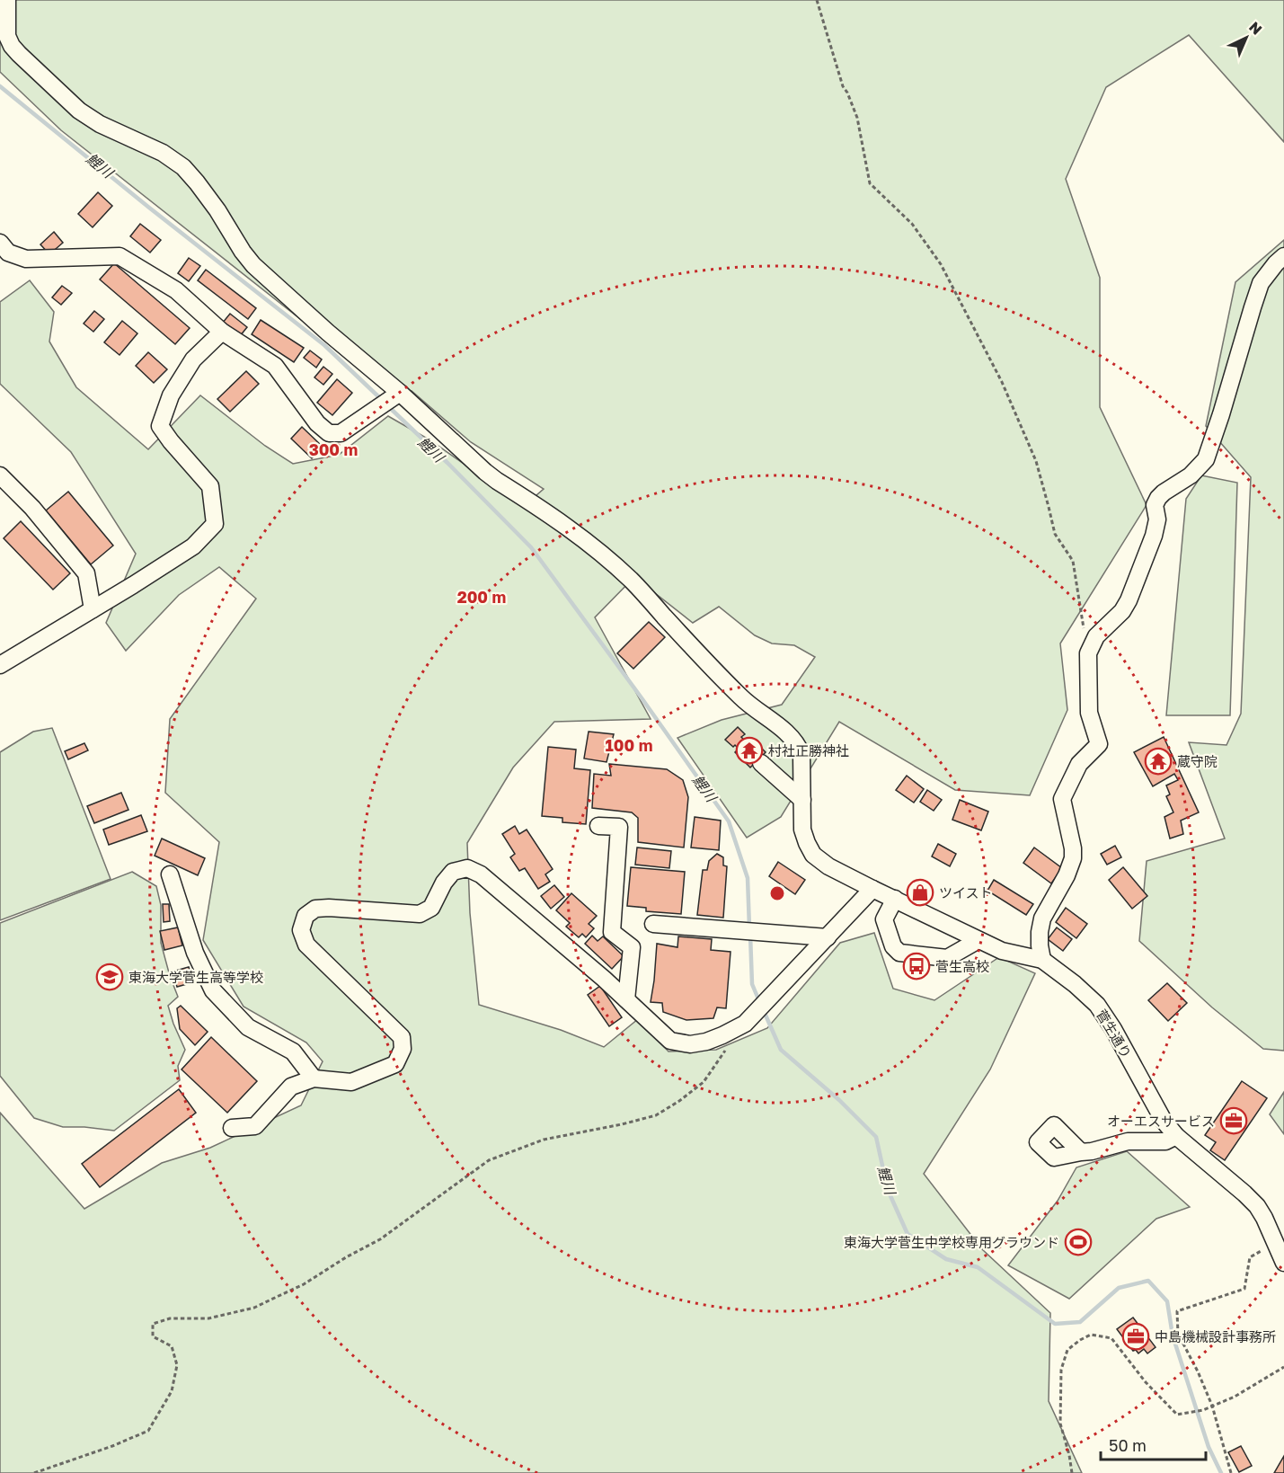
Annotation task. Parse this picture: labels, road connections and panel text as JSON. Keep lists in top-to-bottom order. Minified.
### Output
{"streets":{"street":["菅生通り"]},"water":["鯉川"],"places":{"temple":["村社正勝神社","蔵守院"],"shop":["ツイスト"],"bus stop":["菅生高校"],"school or university":["東海大学菅生高等学校"],"office":["オーエスサービス","中島機械設計事務所"],"sports":["東海大学菅生中学校専用グラウンド"]},"scale_bar":"50 m","north":"top right","rings":["300 m","200 m","100 m"]}
